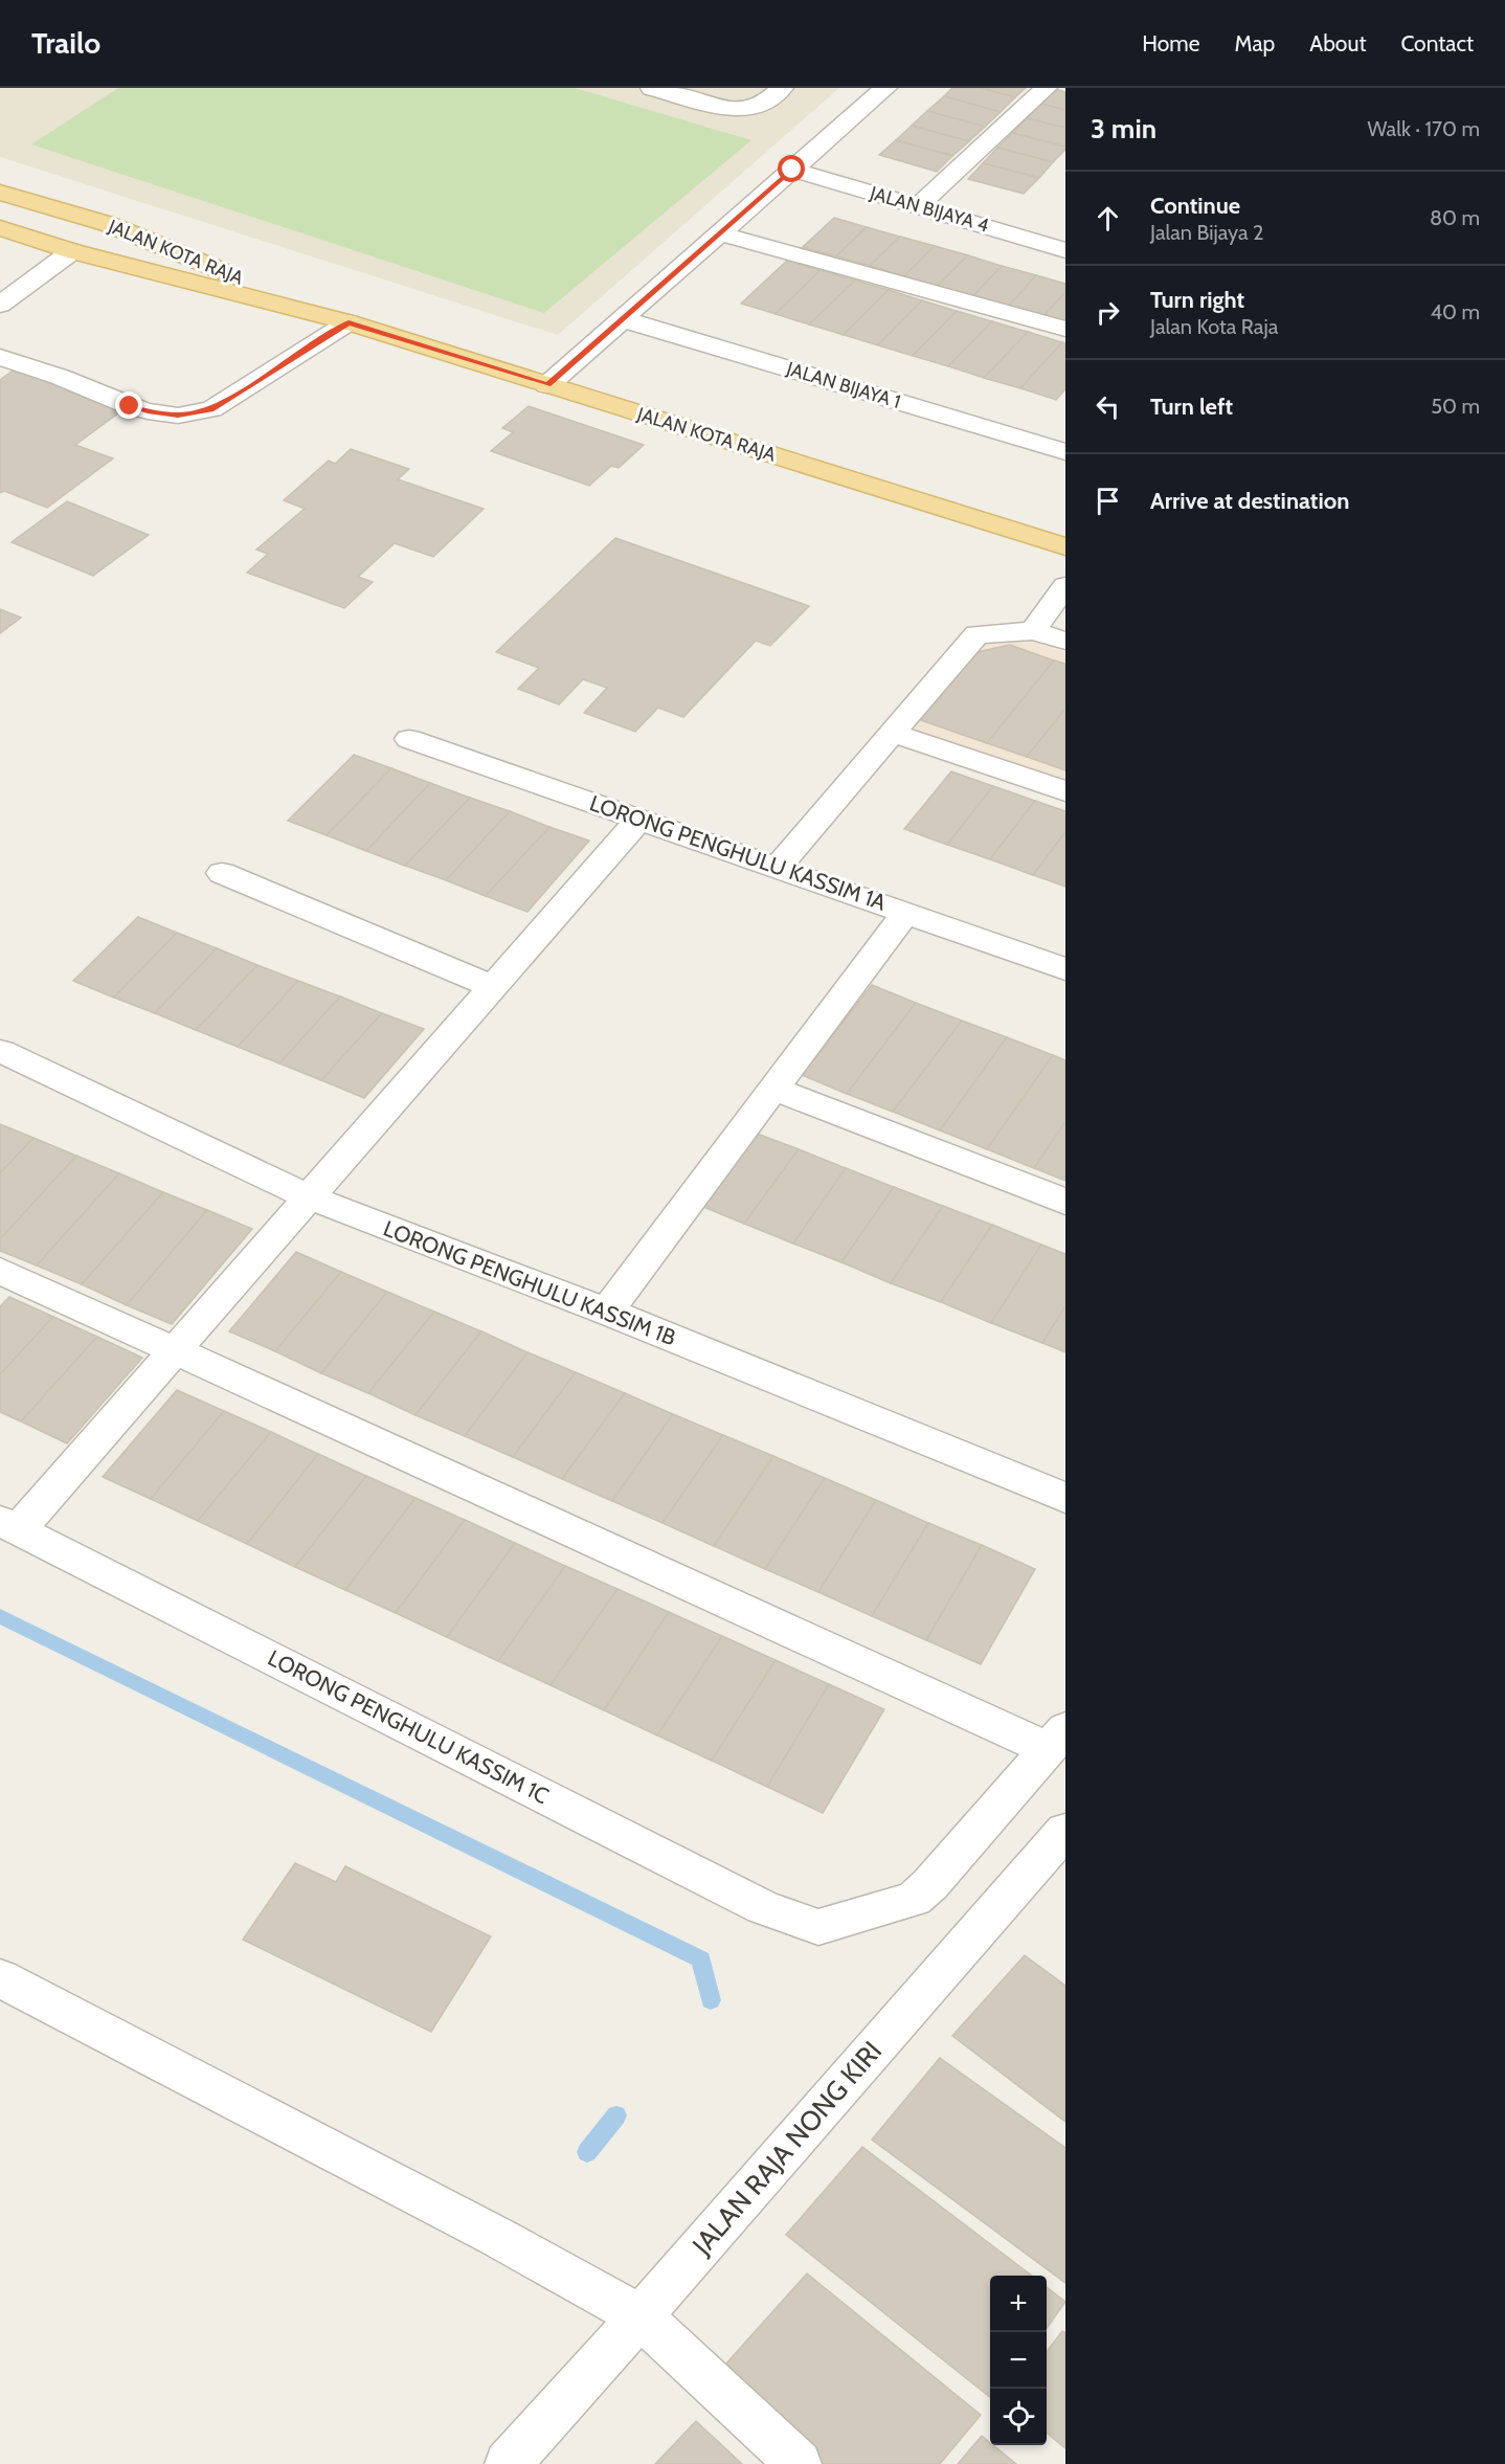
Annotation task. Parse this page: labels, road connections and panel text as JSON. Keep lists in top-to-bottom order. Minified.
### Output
{"streets":{"main road":["JALAN KOTA RAJA"],"street":["JALAN BIJAYA 4","JALAN BIJAYA 1","LORONG PENGHULU KASSIM 1A","LORONG PENGHULU KASSIM 1B","LORONG PENGHULU KASSIM 1C","JALAN RAJA NONG KIRI"]},"page":{"header":"Trailo","nav":["Home","Map","About","Contact"],"heading":["3 min","Walk · 170 m"],"list":[["Continue","Jalan Bijaya 2","80 m"],["Turn right","Jalan Kota Raja","40 m"],["Turn left","50 m"],"Arrive at destination"],"map_buttons":["+","−"]}}
